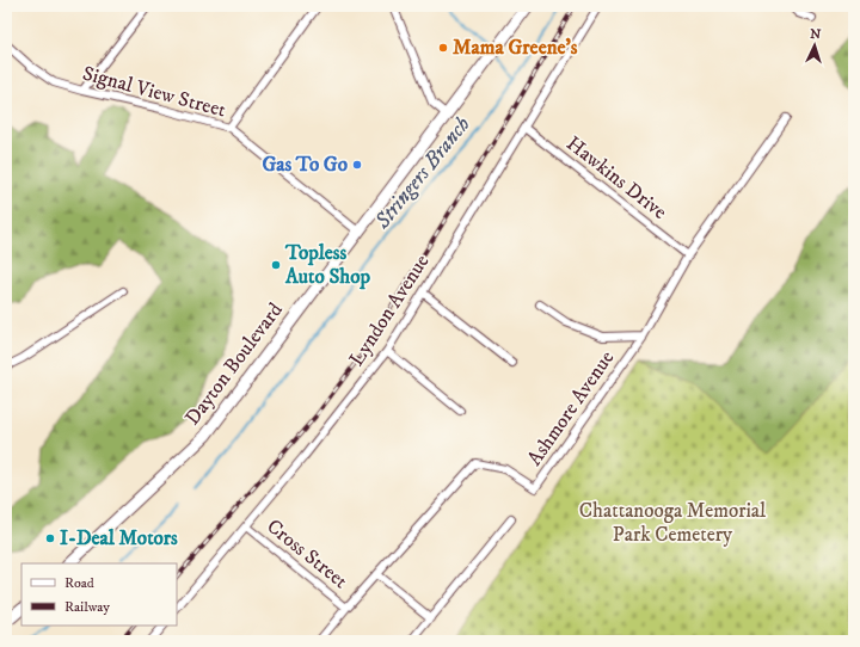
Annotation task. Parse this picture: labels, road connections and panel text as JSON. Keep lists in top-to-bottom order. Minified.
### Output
{"streets":{"main road":["Dayton Boulevard"],"street":["Signal View Street","Hawkins Drive","Lyndon Avenue","Ashmore Avenue","Cross Street"]},"crossings":[["Signal View Street","Dayton Boulevard"],["Hawkins Drive","Lyndon Avenue"],["Hawkins Drive","Ashmore Avenue"],["Lyndon Avenue","Cross Street"],["Ashmore Avenue","Cross Street"]],"water":["Stringers Branch"],"parks":["Chattanooga Memorial Park Cemetery"],"places":["Mama Greene's","Gas To Go","Topless Auto Shop","I-Deal Motors"],"legend":["Road","Railway"],"north":"top"}
